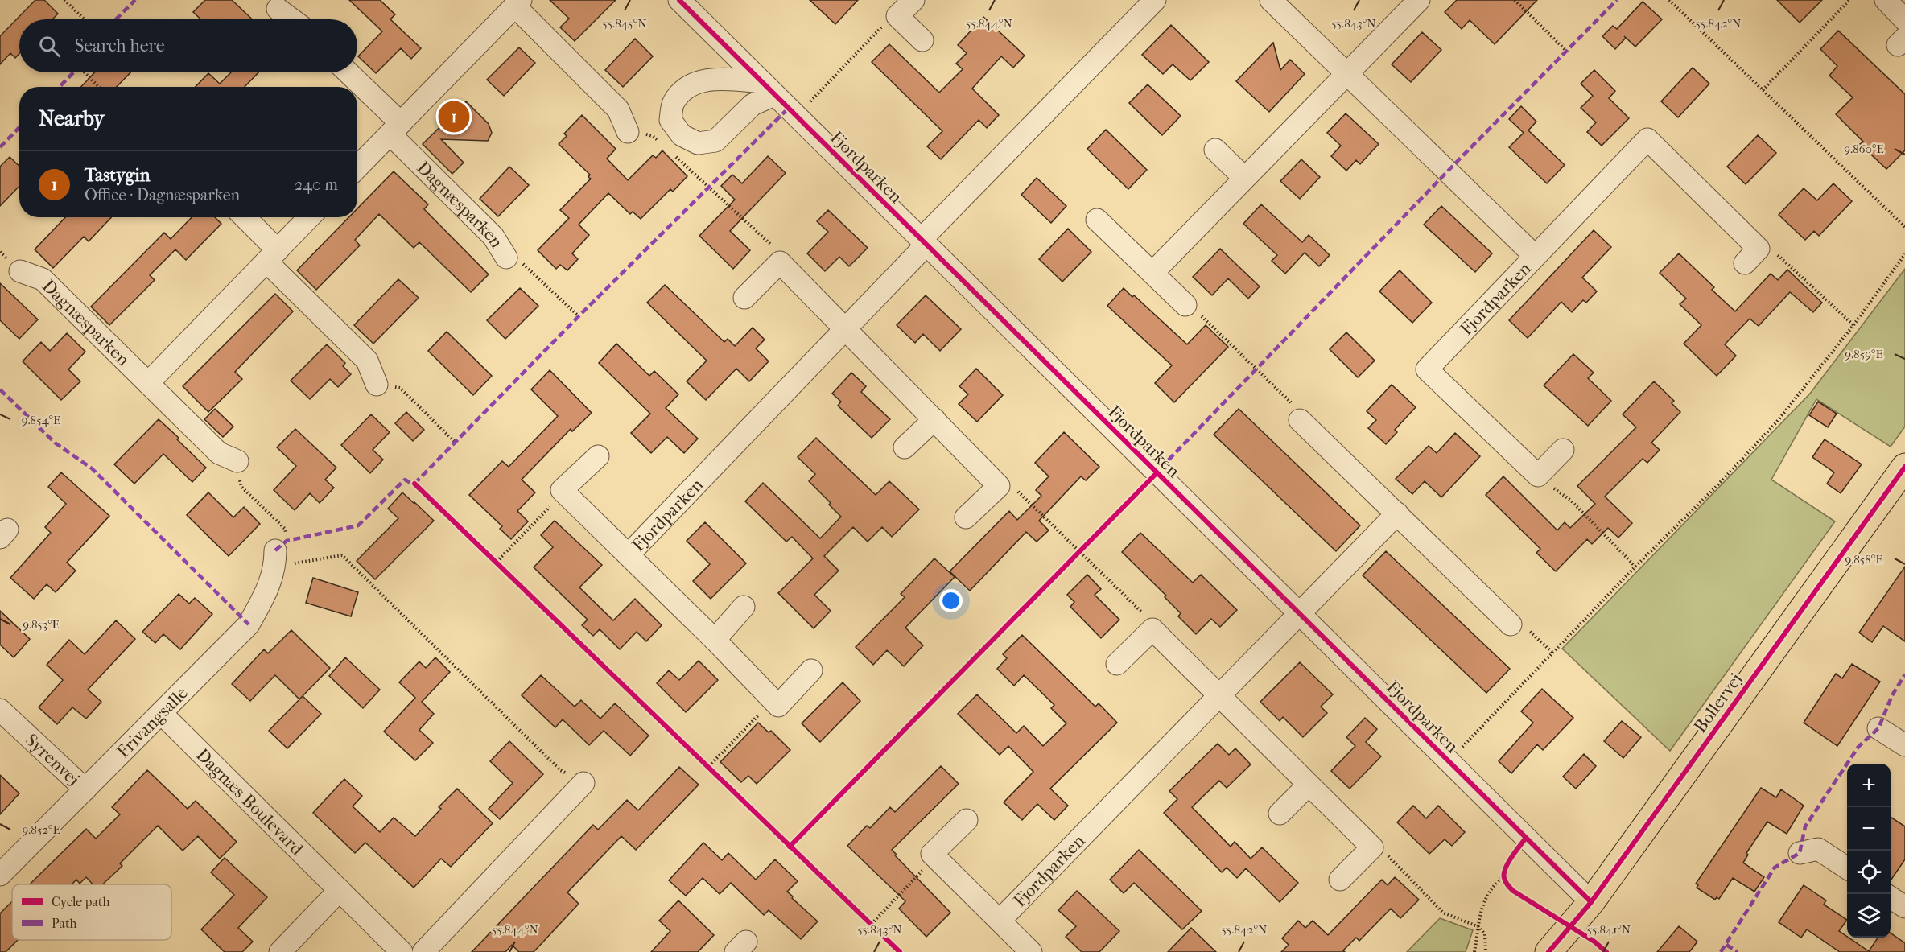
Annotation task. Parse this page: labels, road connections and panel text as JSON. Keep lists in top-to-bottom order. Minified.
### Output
{"streets":{"main road":["Bollervej"],"street":["Fjordparken","Dagnæsparken","Frivangsalle","Syrenvej","Dagnæs Boulevard"]},"crossings":[["Fjordparken","Bollervej"],["Frivangsalle","Syrenvej"],["Frivangsalle","Dagnæs Boulevard"]],"legend":["Cycle path","Path"],"page":{"search":"Search here","heading":"Nearby","pins":"1","list":[{"mark":"1","name":"Tastygin","note":"Office · Dagnæsparken","value":"240 m"}],"map_buttons":["+","−"]},"coordinates":["55.845°N","55.844°N","55.843°N","55.842°N","9.860°E","9.859°E","9.854°E","9.858°E","9.853°E","9.852°E","55.841°N"]}
